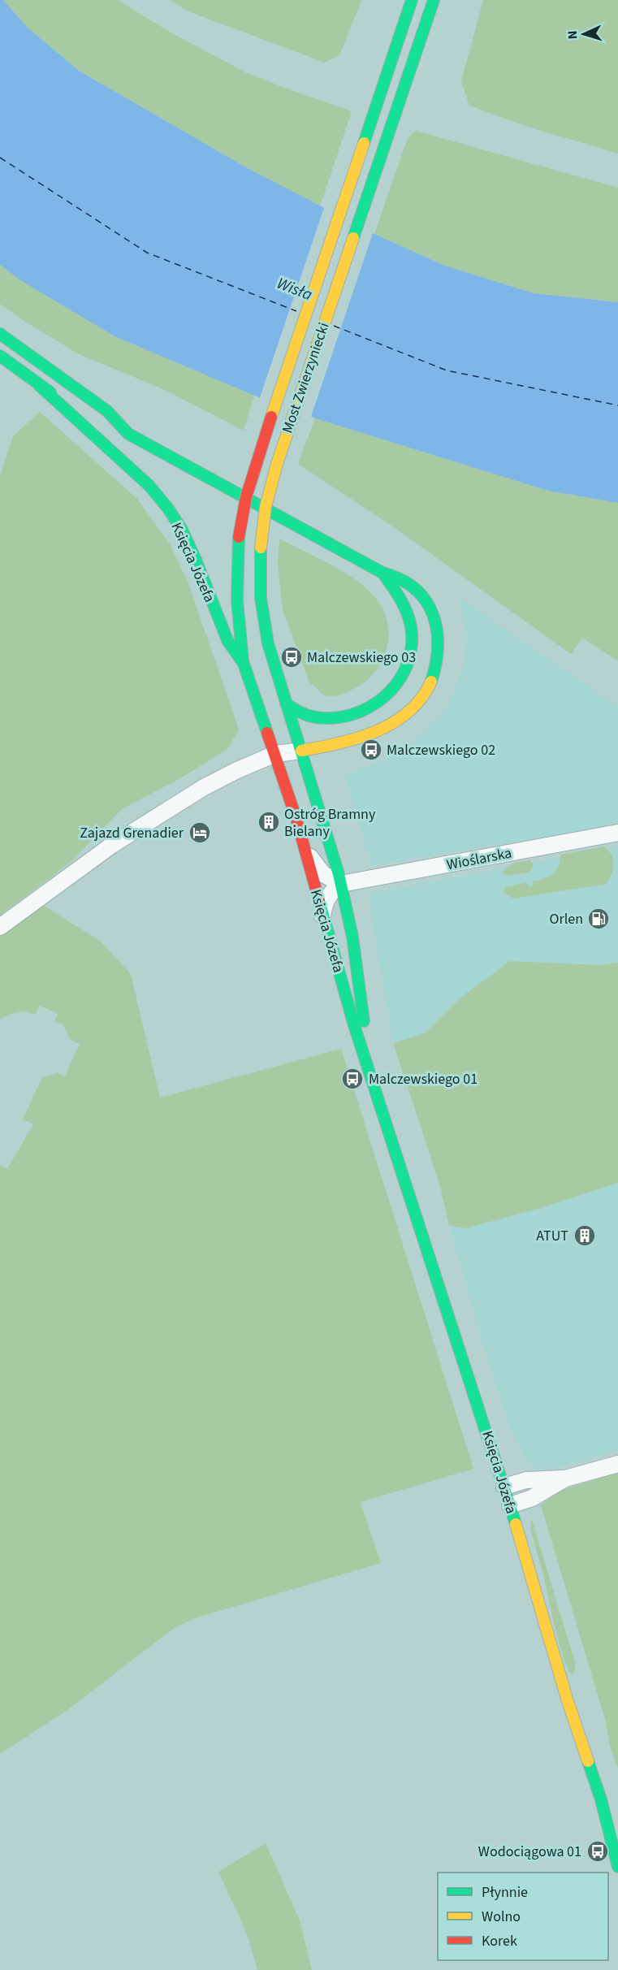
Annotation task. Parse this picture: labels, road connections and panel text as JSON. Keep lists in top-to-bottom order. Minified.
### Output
{"streets":{"main road":["Most Zwierzyniecki","Księcia Józefa"],"street":["Wioślarska"]},"crossings":[["Most Zwierzyniecki","Księcia Józefa"],["Księcia Józefa","Wioślarska"]],"water":["Wisła"],"places":{"bus stop":["Malczewskiego 03","Malczewskiego 02","Malczewskiego 01","Wodociągowa 01"],"building":["Ostróg Bramny Bielany","ATUT"],"hotel":["Zajazd Grenadier"],"fuel station":["Orlen"]},"legend":["Płynnie","Wolno","Korek"],"north":"left"}
